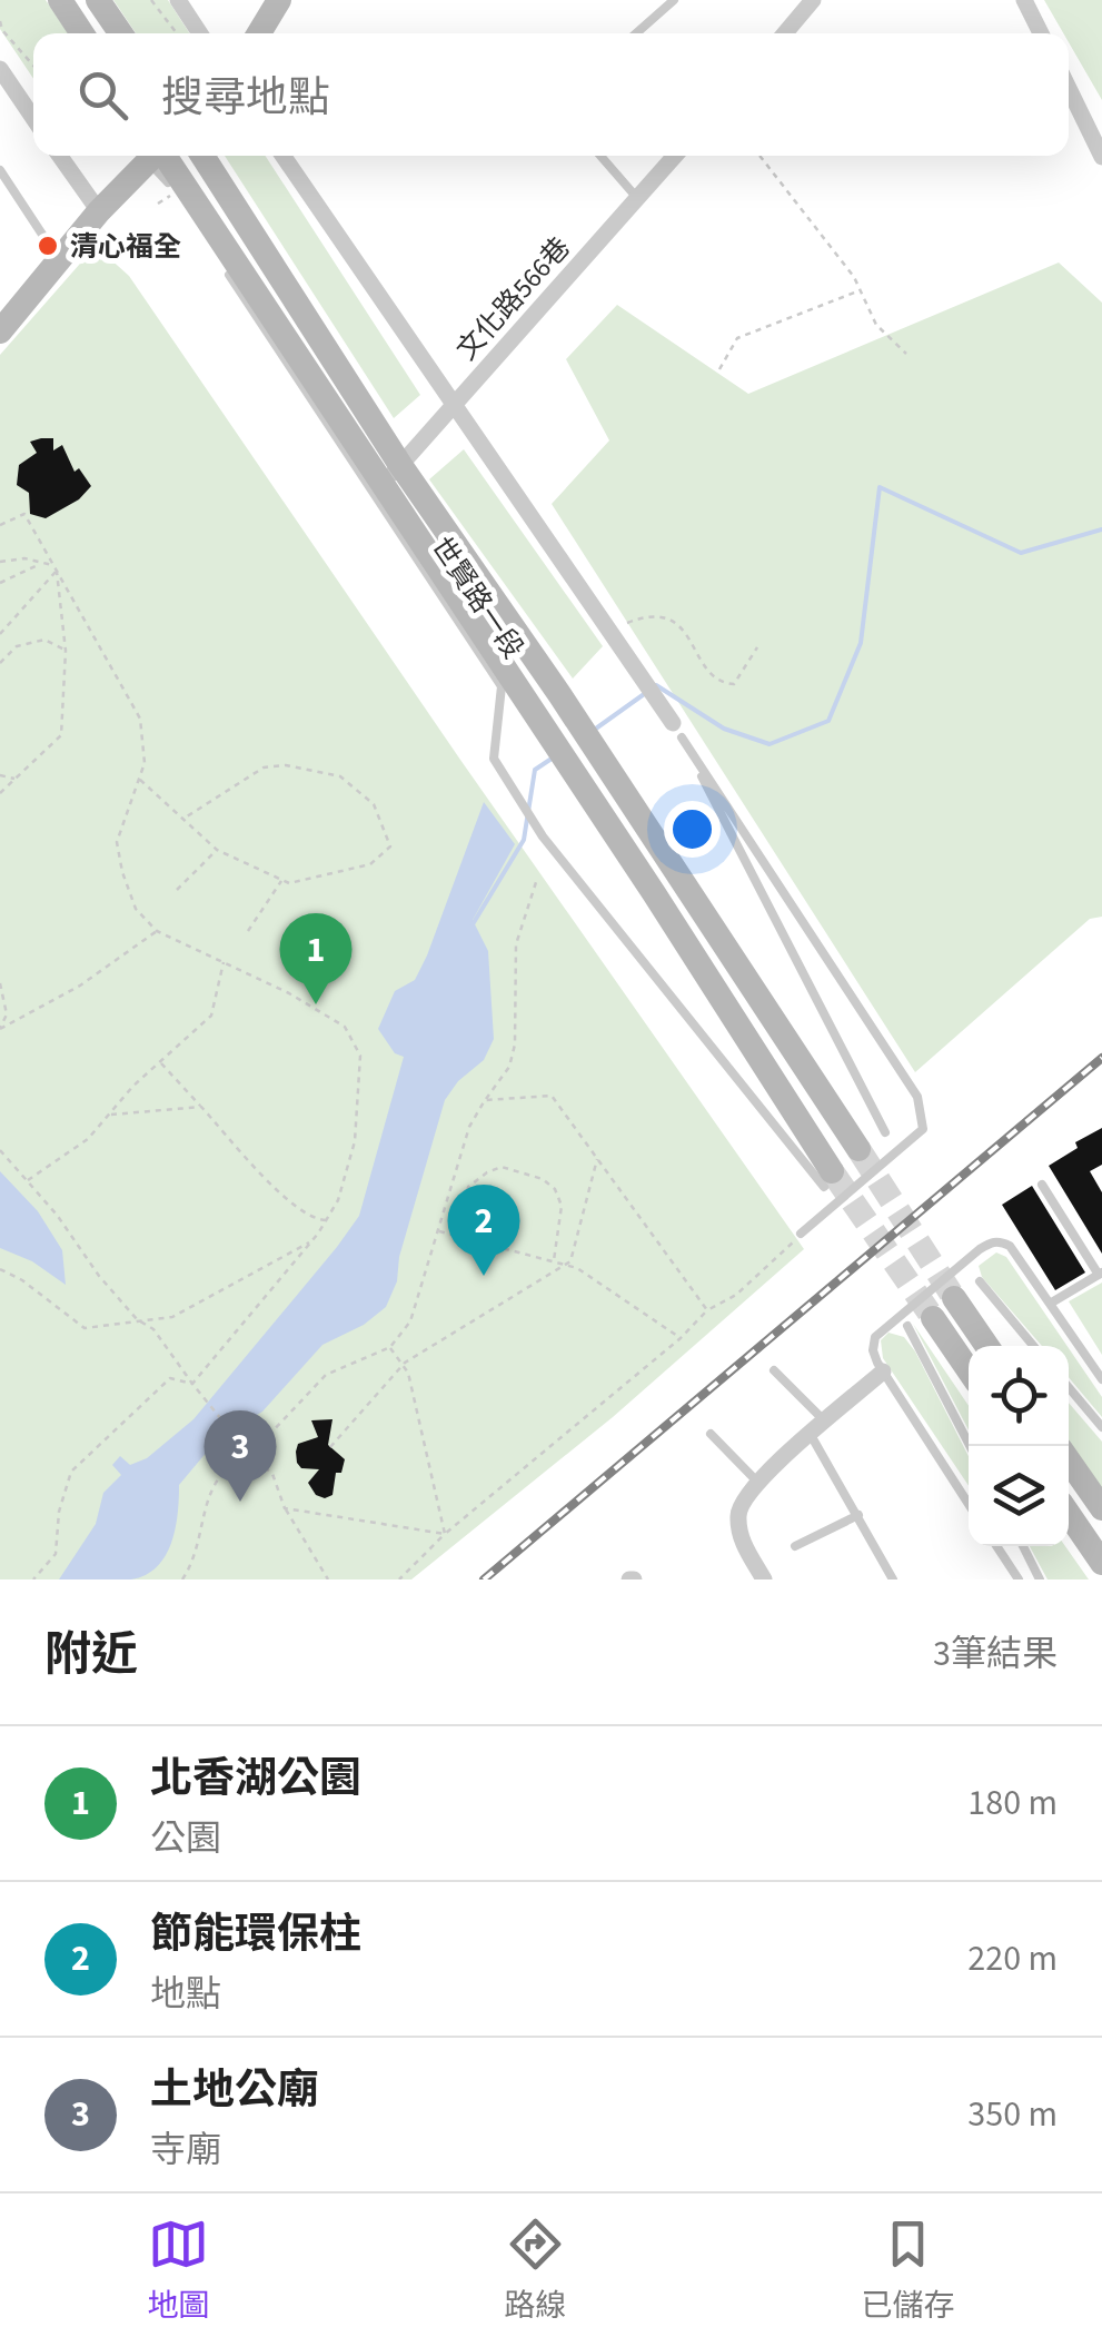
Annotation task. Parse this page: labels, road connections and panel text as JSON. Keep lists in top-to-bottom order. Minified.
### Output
{"streets":{"street":["文化路566巷","世賢路一段"]},"crossings":[["文化路566巷","世賢路一段"]],"places":["清心福全"],"page":{"search":"搜尋地點","pins":["1","2","3"],"heading":["附近","3筆結果"],"list":[{"mark":"1","name":"北香湖公園","note":"公園","value":"180 m"},{"mark":"2","name":"節能環保柱","note":"地點","value":"220 m"},{"mark":"3","name":"土地公廟","note":"寺廟","value":"350 m"}],"nav":["地圖","路線","已儲存"]}}
